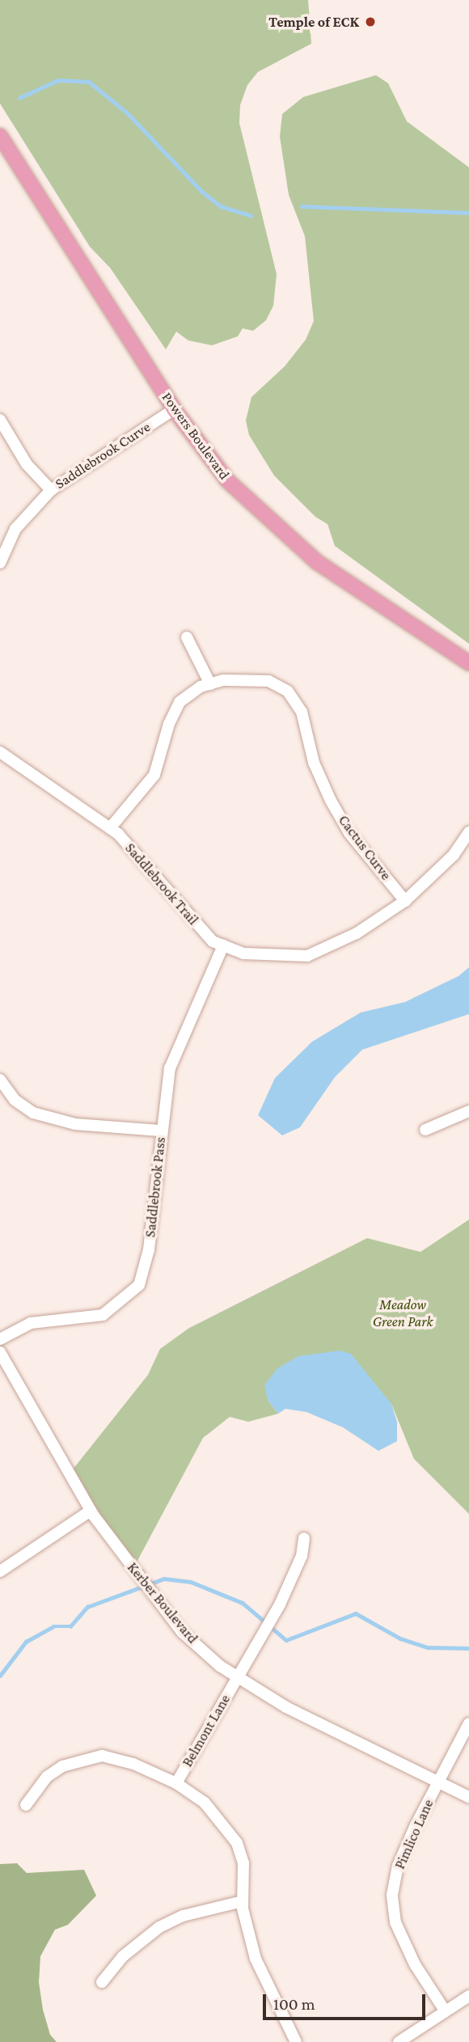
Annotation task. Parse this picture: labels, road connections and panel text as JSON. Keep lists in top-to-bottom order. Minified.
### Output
{"streets":{"main road":["Powers Boulevard"],"street":["Saddlebrook Curve","Cactus Curve","Saddlebrook Trail","Saddlebrook Pass","Kerber Boulevard","Belmont Lane","Pimlico Lane"]},"crossings":[["Powers Boulevard","Saddlebrook Curve"],["Cactus Curve","Saddlebrook Trail"],["Saddlebrook Trail","Saddlebrook Pass"],["Kerber Boulevard","Belmont Lane"],["Kerber Boulevard","Pimlico Lane"]],"parks":["Meadow Green Park"],"places":["Temple of ECK"],"scale_bar":"100 m"}
